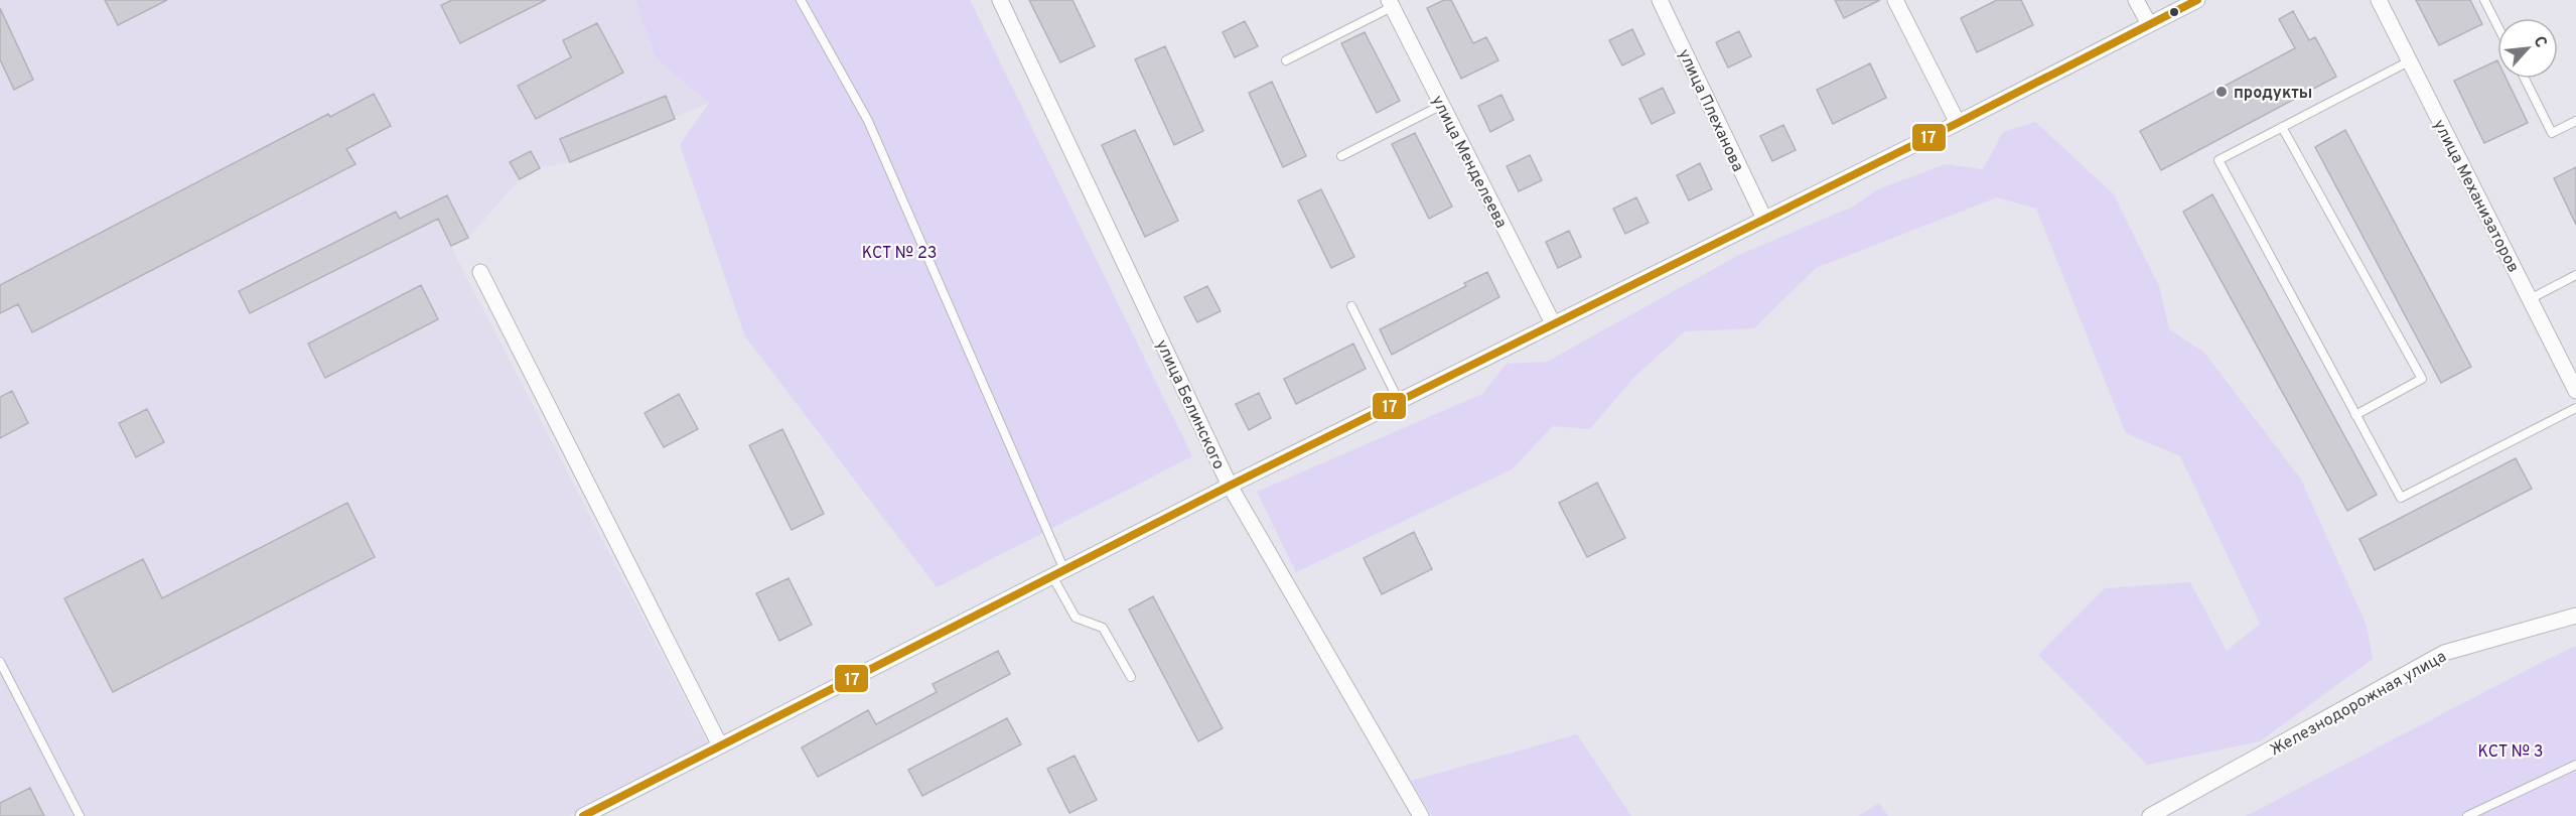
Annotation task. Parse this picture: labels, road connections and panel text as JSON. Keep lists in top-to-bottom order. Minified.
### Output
{"streets":{"street":["улица Плеханова","улица Менделеева","улица Механизаторов","улица Белинского","Железнодорожная улица"]},"crossings":[["улица Плеханова","улица Белинского"],["улица Менделеева","улица Белинского"]],"parks":["КСТ № 23","КСТ № 3"],"places":["продукты"],"lines":["transit line 17"],"north":"top right"}
